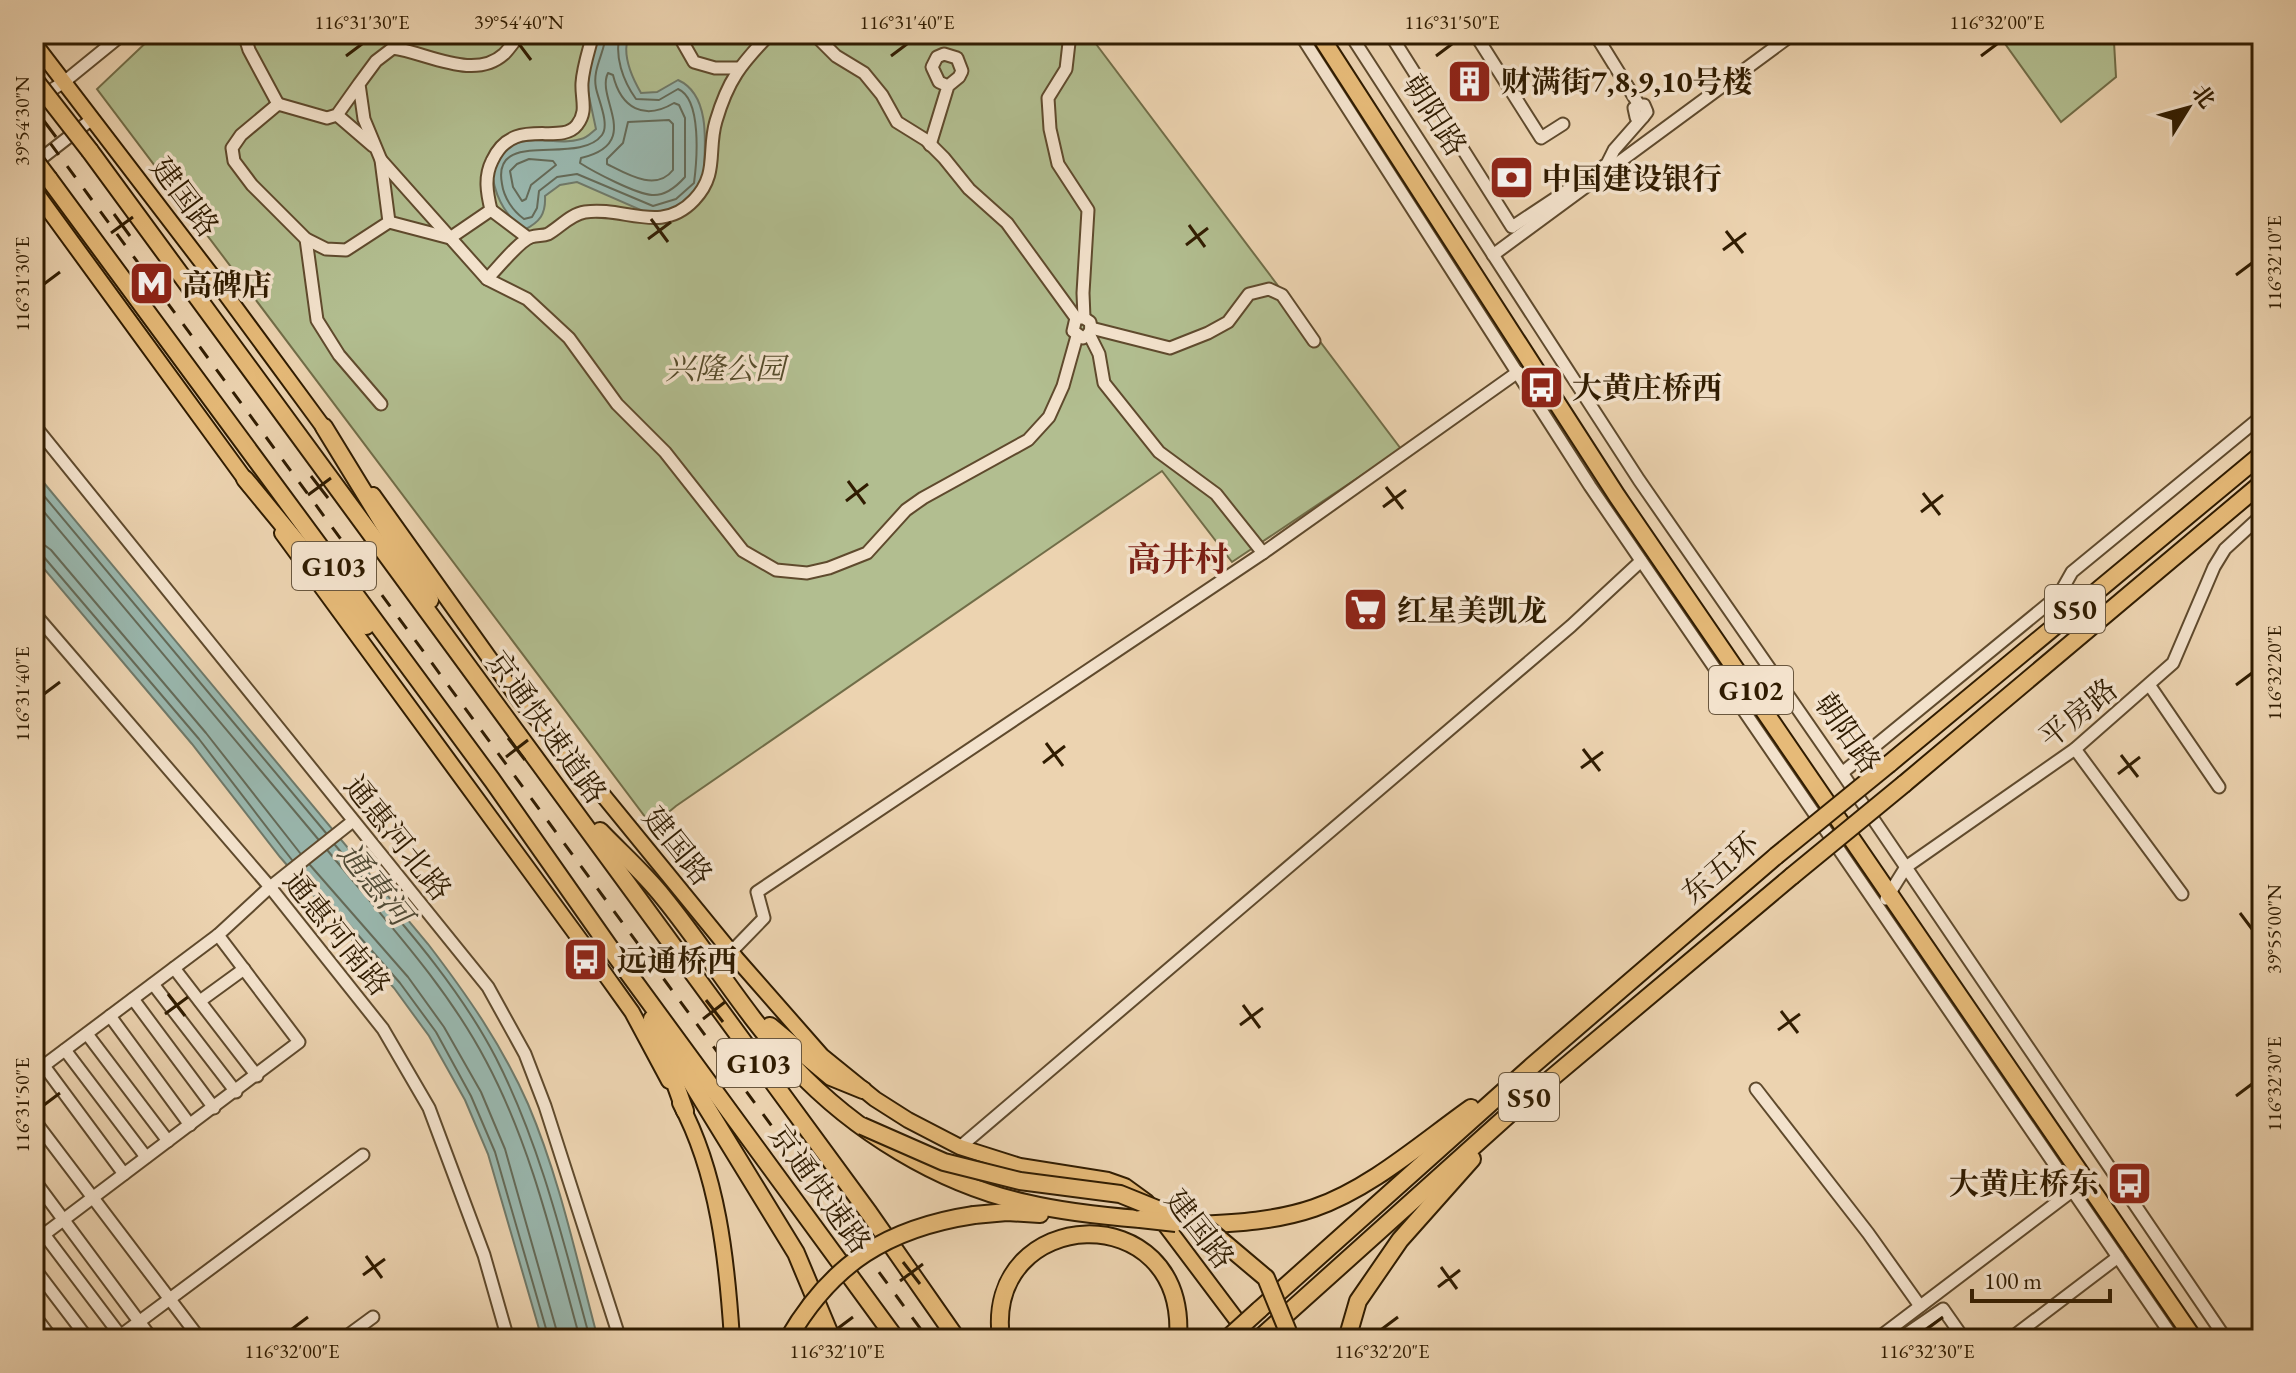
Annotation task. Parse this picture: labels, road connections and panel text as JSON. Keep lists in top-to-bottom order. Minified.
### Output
{"streets":{"highway":["朝阳路","G103","S50","G102","京通快速道路","东五环","京通快速路"],"main road":["建国路"],"street":["平房路","通惠河北路","通惠河南路"]},"crossings":[["朝阳路","平房路"],["G103","京通快速路"]],"districts":["高井村"],"water":["通惠河"],"parks":["兴隆公园"],"places":{"building":["财满街7,8,9,10号楼"],"bank":["中国建设银行"],"metro station":["高碑店"],"bus stop":["大黄庄桥西","远通桥西","大黄庄桥东"],"supermarket":["红星美凯龙"]},"scale_bar":"100 m","north":"top right","coordinates":["116°31'30\"E","39°54'40\"N","116°31'40\"E","116°31'50\"E","116°32'00\"E","39°54'30\"N","116°32'10\"E","116°32'20\"E","39°55'00\"N","116°32'30\"E"]}
